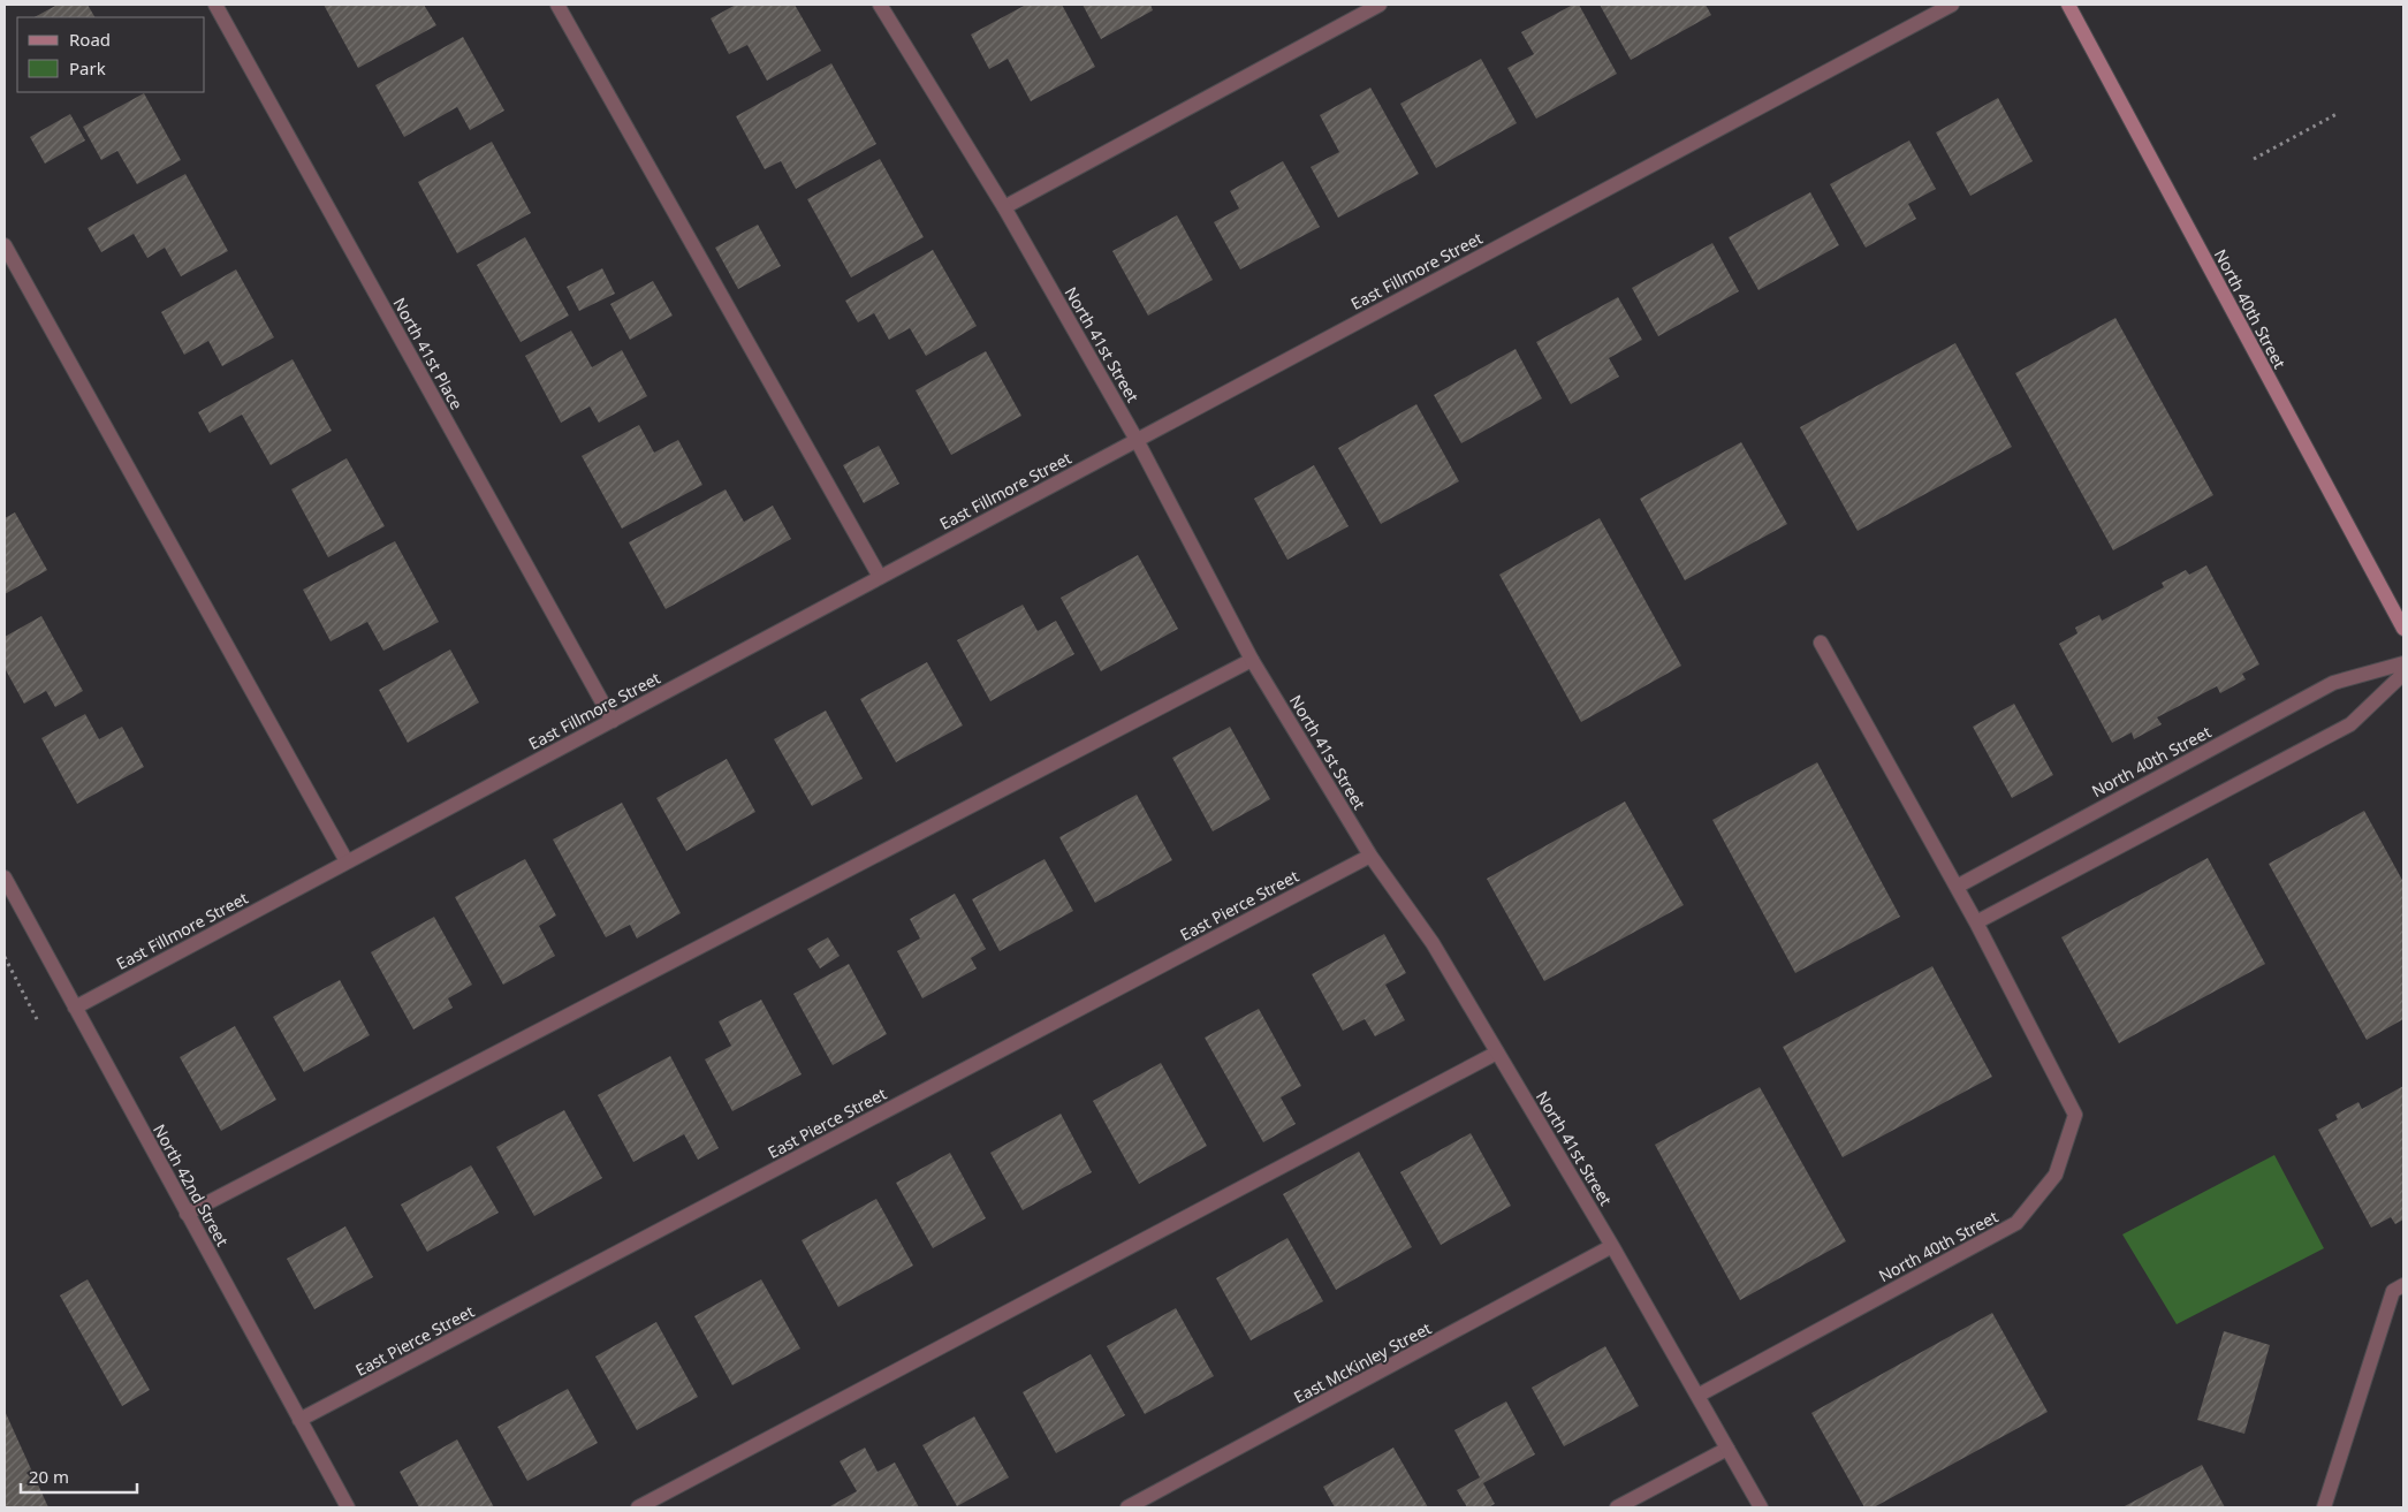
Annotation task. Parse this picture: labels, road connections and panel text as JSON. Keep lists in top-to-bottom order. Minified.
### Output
{"streets":{"main road":["North 40th Street"],"street":["East Fillmore Street","North 41st Street","North 41st Place","East Pierce Street","North 42nd Street","East McKinley Street"]},"crossings":[["East Fillmore Street","North 41st Street"],["East Fillmore Street","North 41st Place"],["East Fillmore Street","North 42nd Street"],["North 40th Street","North 41st Street"],["North 41st Street","East Pierce Street"],["North 41st Street","East McKinley Street"],["East Pierce Street","North 42nd Street"]],"legend":["Road","Park"],"scale_bar":"20 m"}
